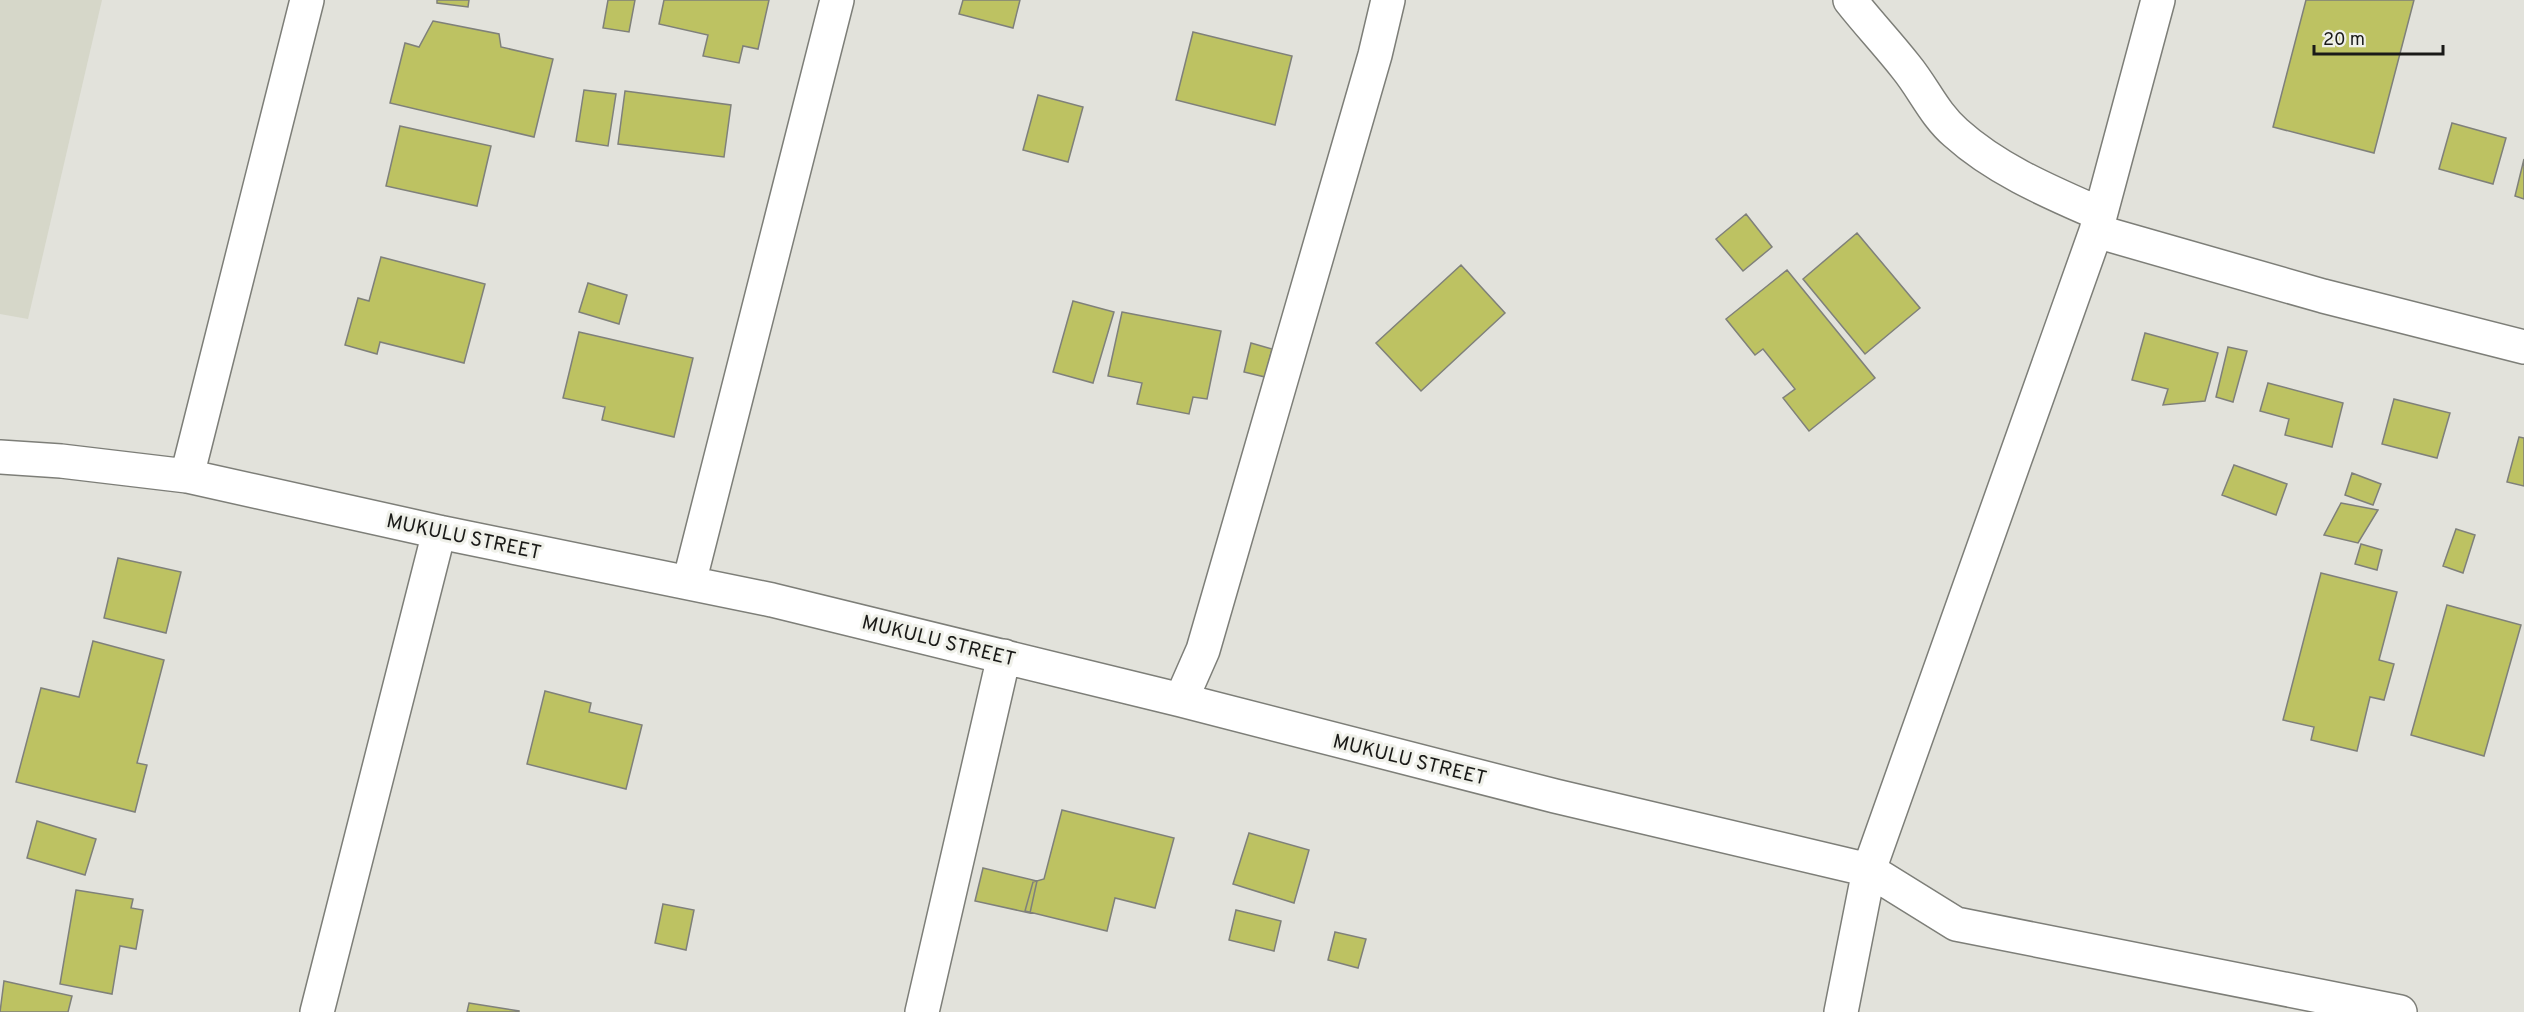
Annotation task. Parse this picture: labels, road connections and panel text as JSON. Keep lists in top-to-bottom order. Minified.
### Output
{"streets":{"street":["MUKULU STREET"]},"scale_bar":"20 m"}
